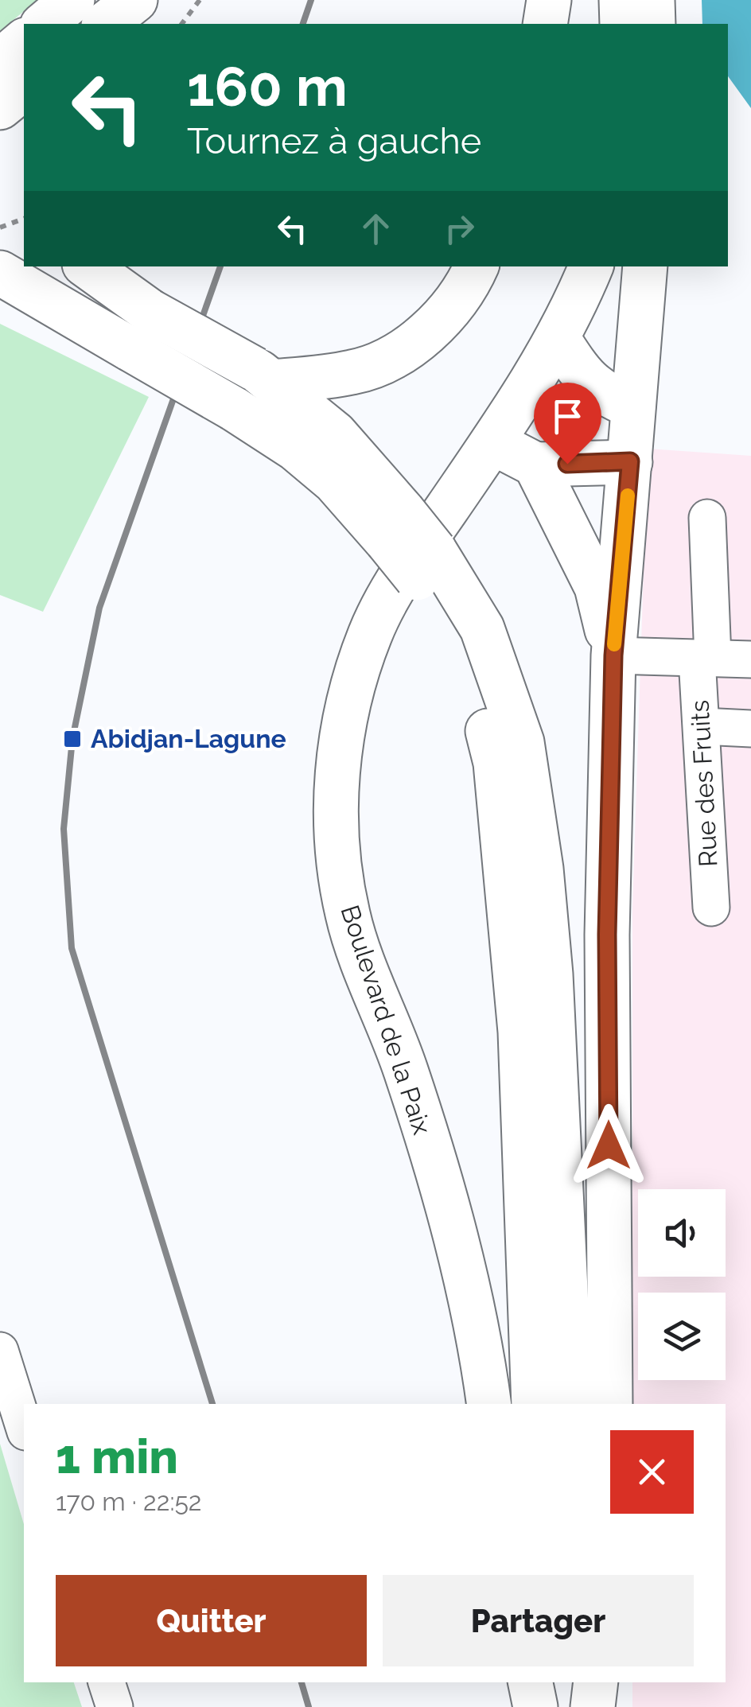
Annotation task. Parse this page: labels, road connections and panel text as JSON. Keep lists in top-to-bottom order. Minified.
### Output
{"streets":{"main road":["Boulevard de la Paix"],"street":["Rue des Fruits"]},"places":{"transit":["Abidjan-Lagune"]},"page":{"turn":["160 m","Tournez à gauche"],"heading":["1 min","170 m · 22:52"],"buttons":["Quitter","Partager"]}}
